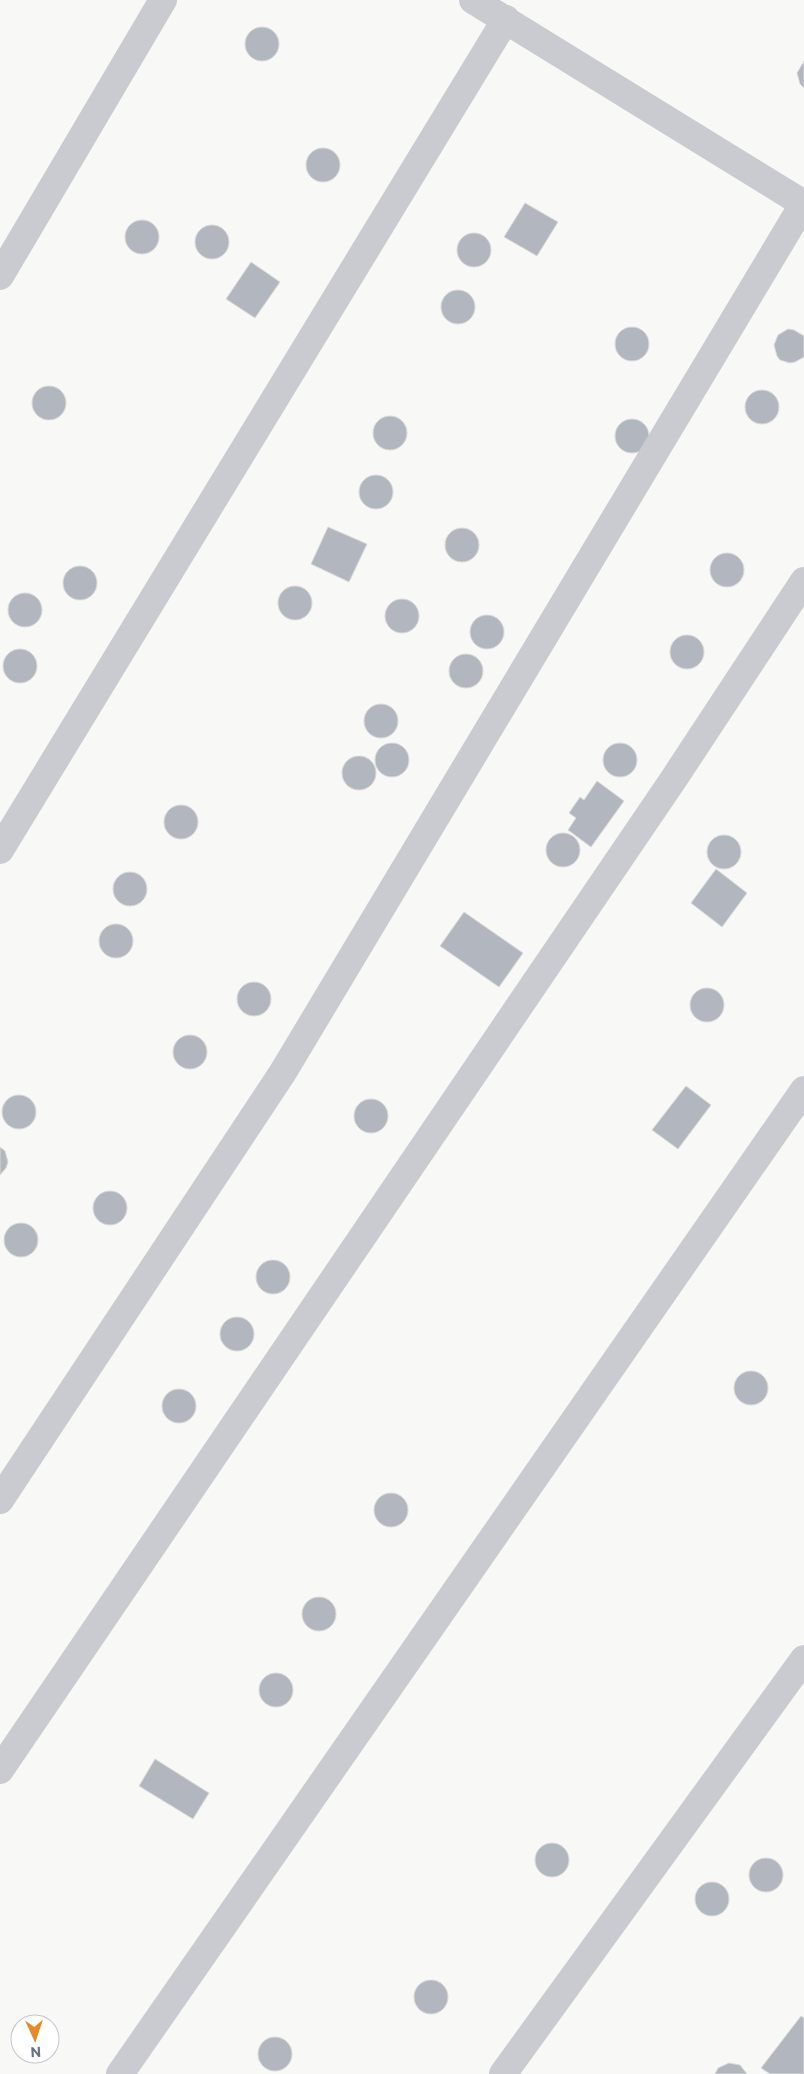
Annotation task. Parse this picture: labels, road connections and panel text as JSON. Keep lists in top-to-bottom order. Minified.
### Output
{"north":"bottom"}
